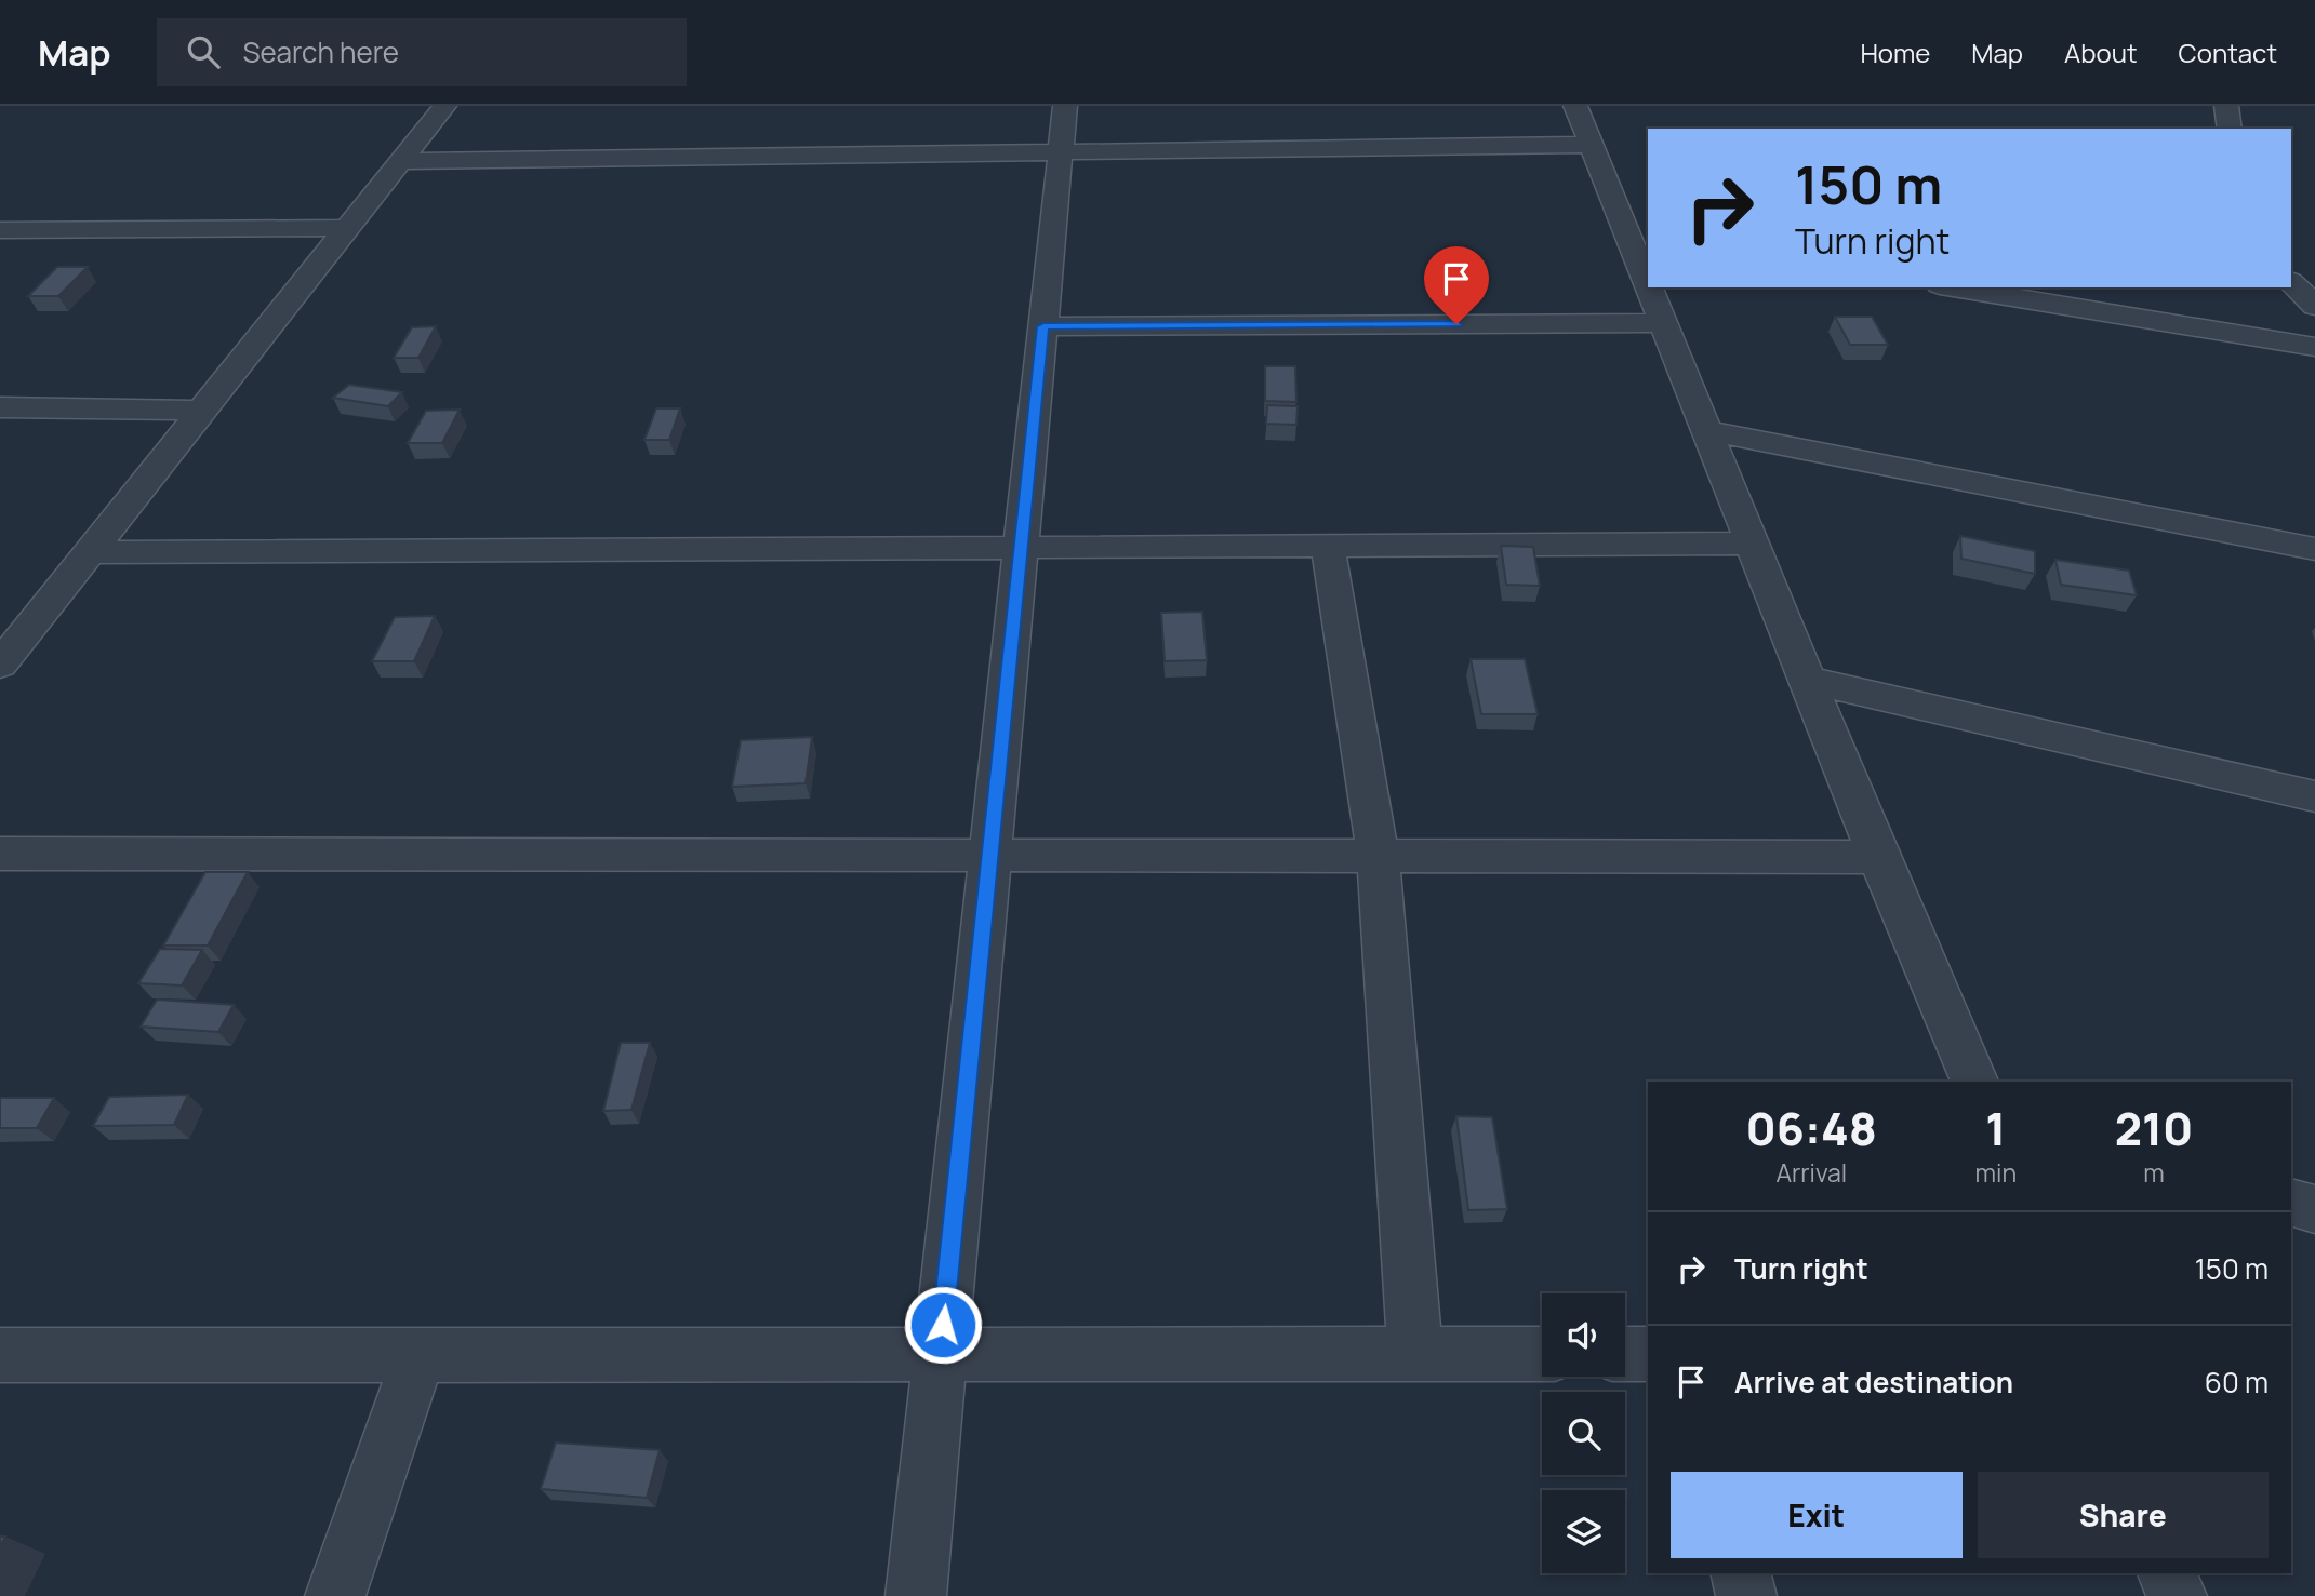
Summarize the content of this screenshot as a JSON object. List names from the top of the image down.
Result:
{
  "page": {
    "header": "Map",
    "search": "Search here",
    "nav": [
      "Home",
      "Map",
      "About",
      "Contact"
    ],
    "turn": ["150 m", "Turn right"],
    "eta": [
      "06:48",
      "Arrival",
      "1",
      "min",
      "210",
      "m"
    ],
    "list": [
      {
        "name": "Turn right",
        "value": "150 m"
      },
      {
        "name": "Arrive at destination",
        "value": "60 m"
      }
    ],
    "buttons": ["Exit", "Share"]
  }
}
